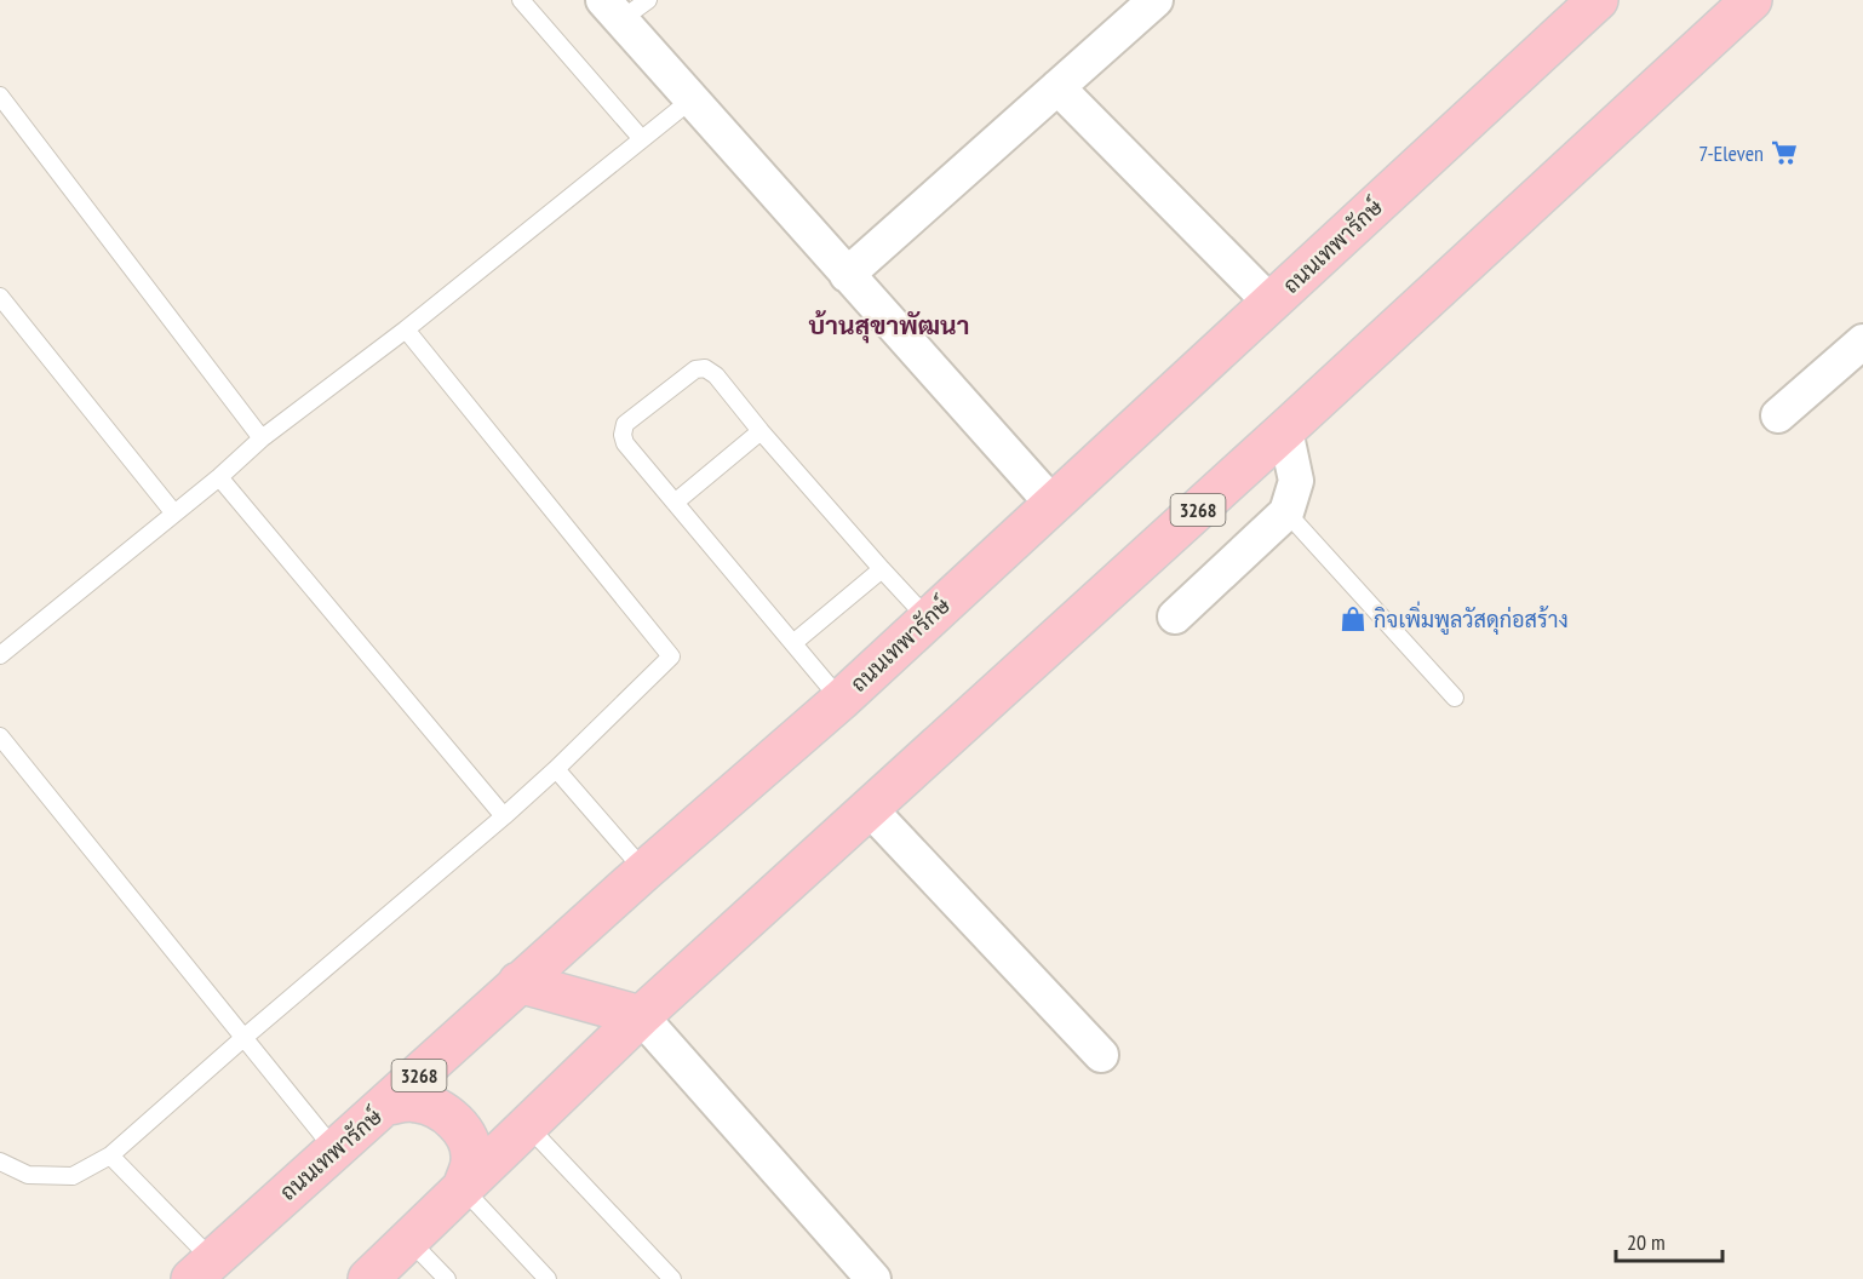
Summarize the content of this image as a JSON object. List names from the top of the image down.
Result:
{
  "streets": {
    "main road": ["ถนนเทพารักษ์", "3268"]
  },
  "districts": ["บ้านสุขาพัฒนา"],
  "places": {
    "supermarket": ["7-Eleven"],
    "shop": ["กิจเพิ่มพูลวัสดุก่อสร้าง"]
  },
  "scale_bar": "20 m"
}
